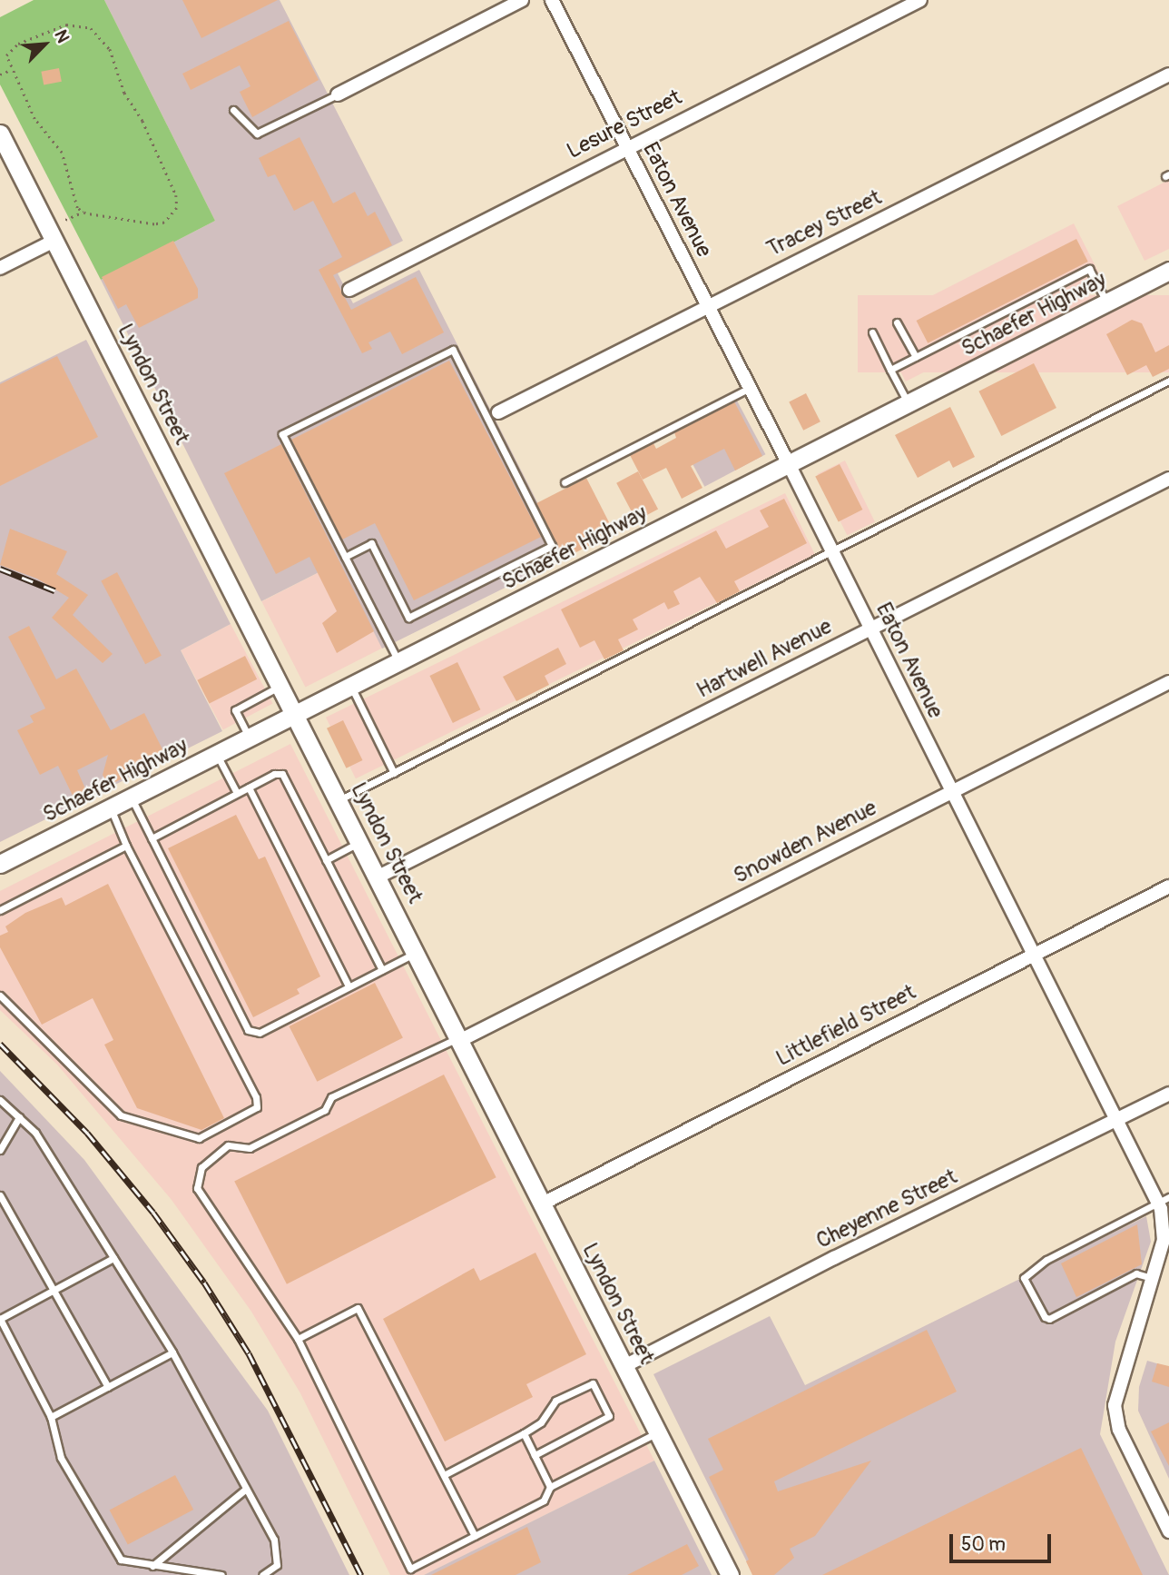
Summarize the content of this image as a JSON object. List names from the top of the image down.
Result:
{
  "streets": {
    "street": [
      "Lesure Street",
      "Eaton Avenue",
      "Tracey Street",
      "Schaefer Highway",
      "Lyndon Street",
      "Hartwell Avenue",
      "Snowden Avenue",
      "Littlefield Street",
      "Cheyenne Street"
    ]
  },
  "crossings": [
    ["Lesure Street", "Eaton Avenue"],
    ["Eaton Avenue", "Tracey Street"],
    ["Eaton Avenue", "Schaefer Highway"],
    ["Eaton Avenue", "Hartwell Avenue"],
    ["Eaton Avenue", "Snowden Avenue"],
    ["Eaton Avenue", "Littlefield Street"],
    ["Eaton Avenue", "Cheyenne Street"],
    ["Schaefer Highway", "Lyndon Street"],
    ["Lyndon Street", "Hartwell Avenue"],
    ["Lyndon Street", "Snowden Avenue"],
    ["Lyndon Street", "Littlefield Street"],
    ["Lyndon Street", "Cheyenne Street"]
  ],
  "scale_bar": "50 m",
  "north": "top right"
}
